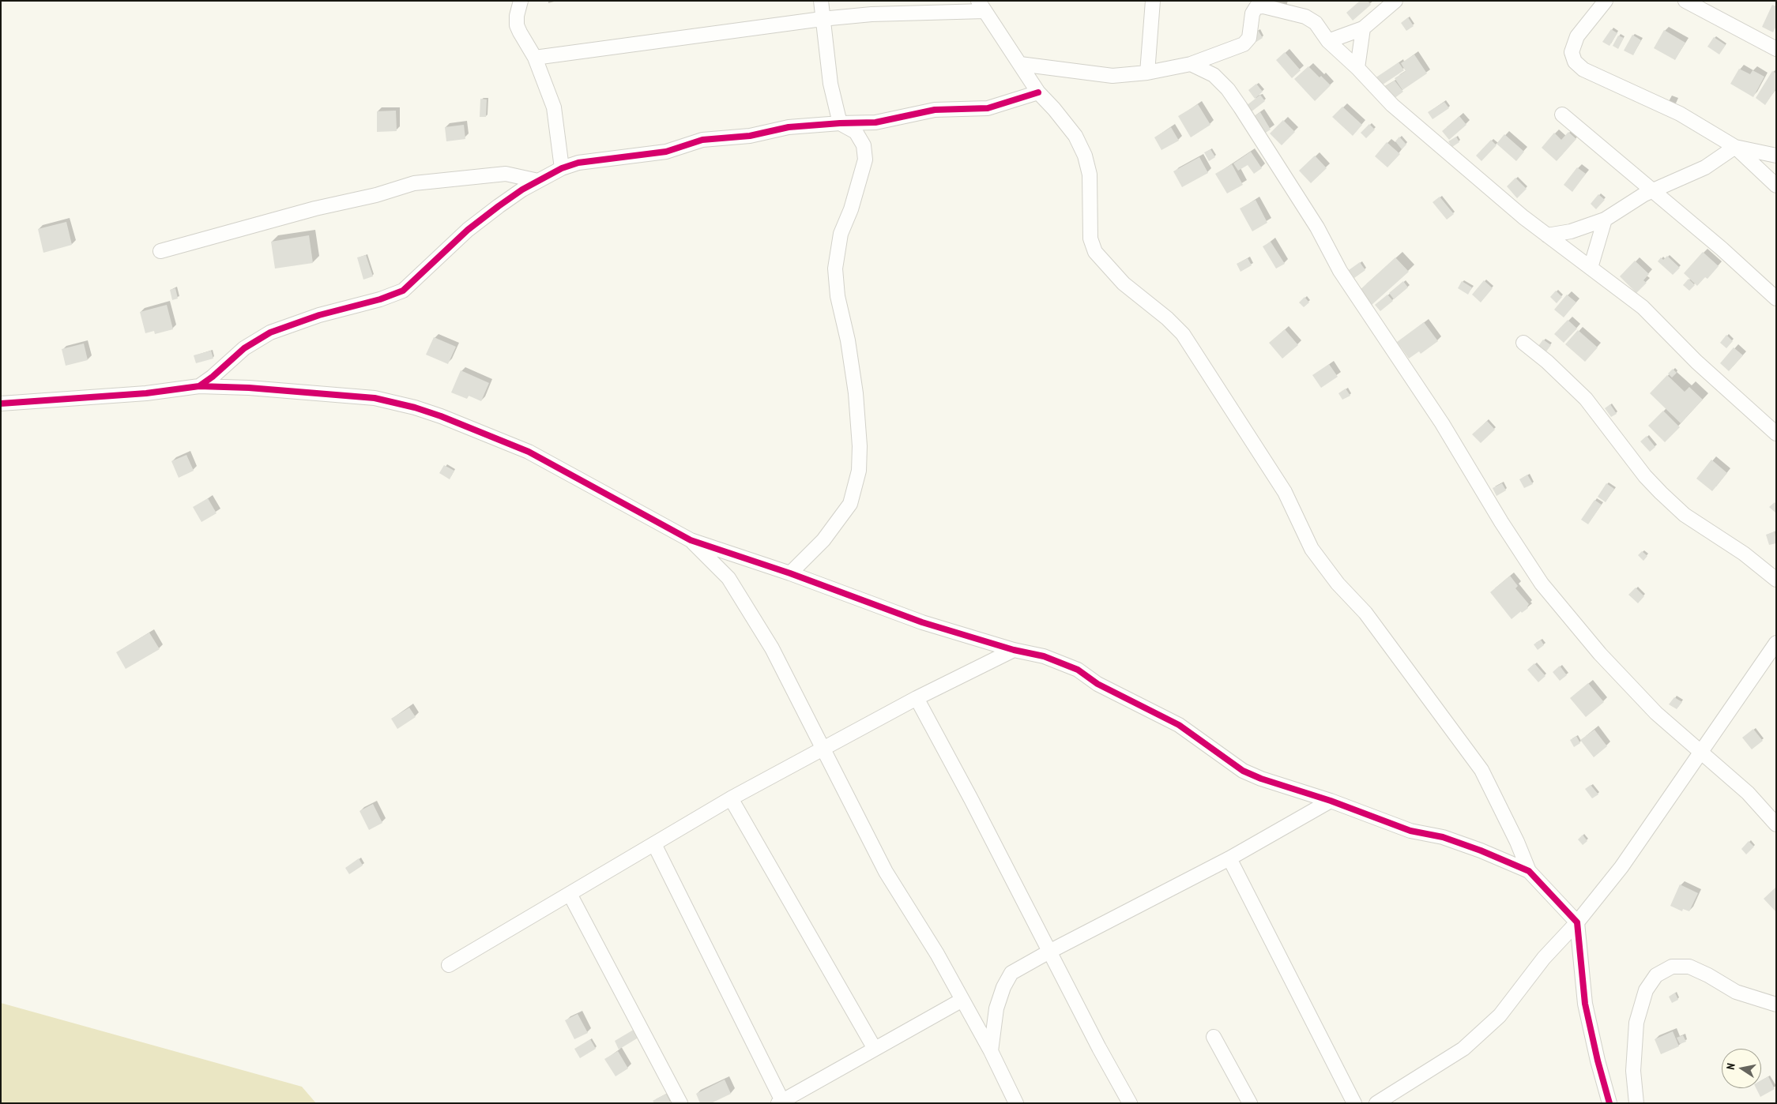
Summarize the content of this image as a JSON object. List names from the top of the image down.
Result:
{
  "north": "left"
}
